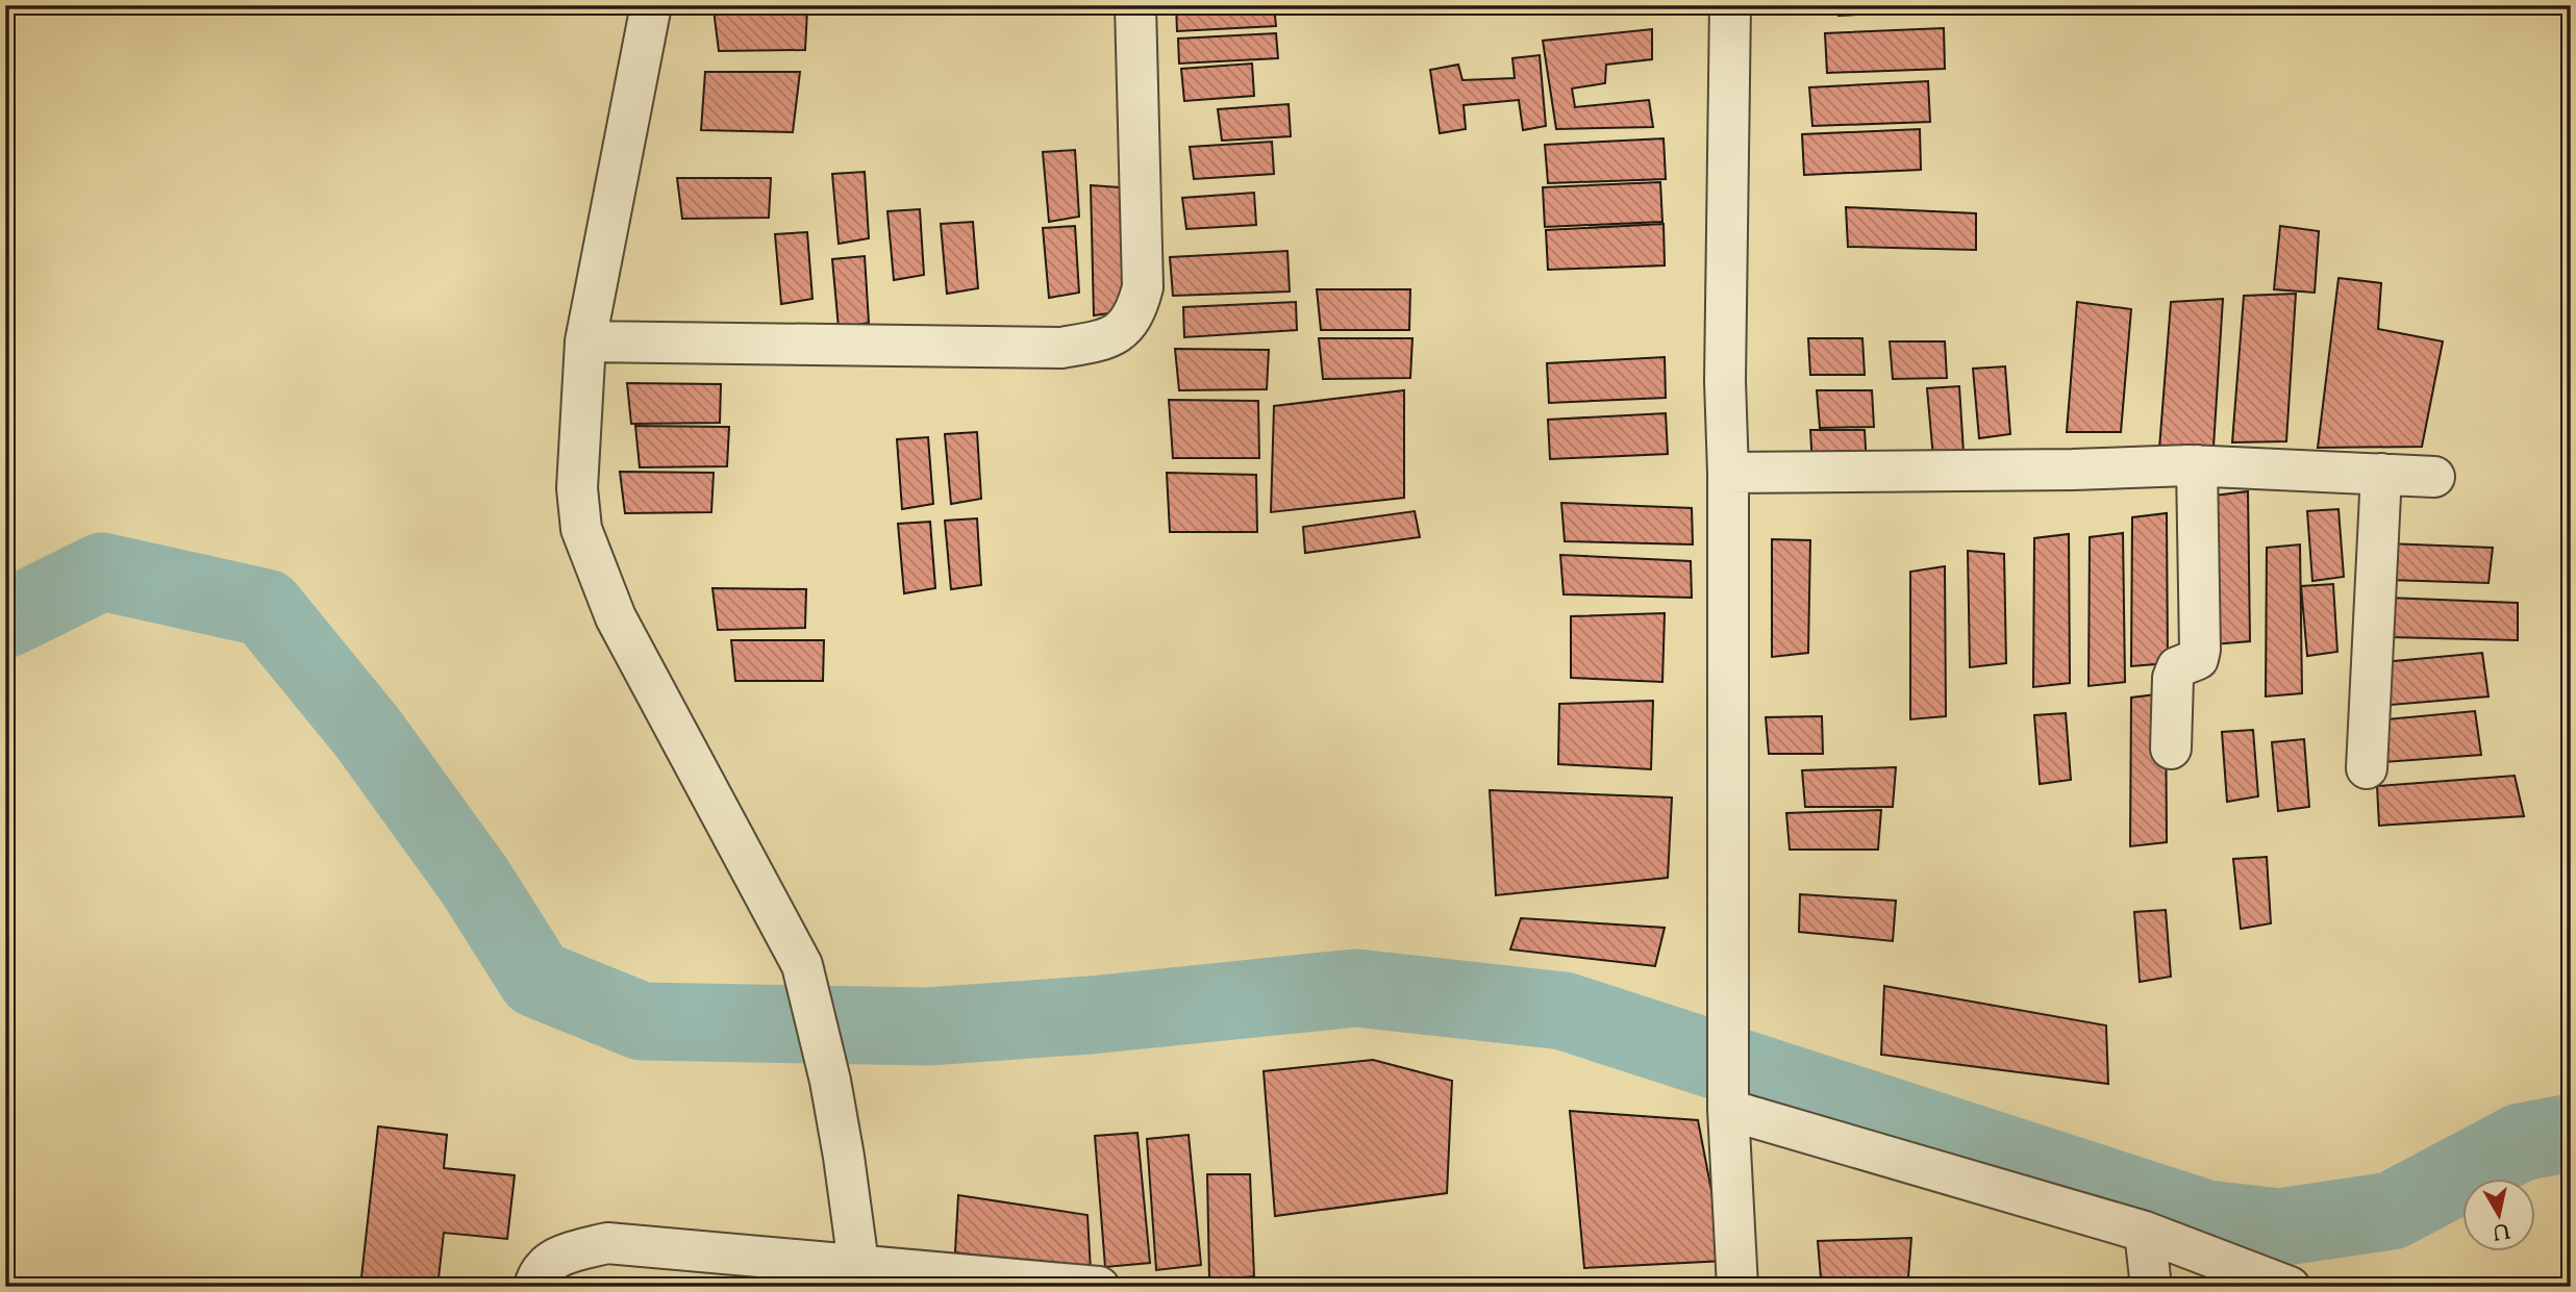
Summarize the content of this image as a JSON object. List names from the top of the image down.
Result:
{
  "north": "bottom"
}
